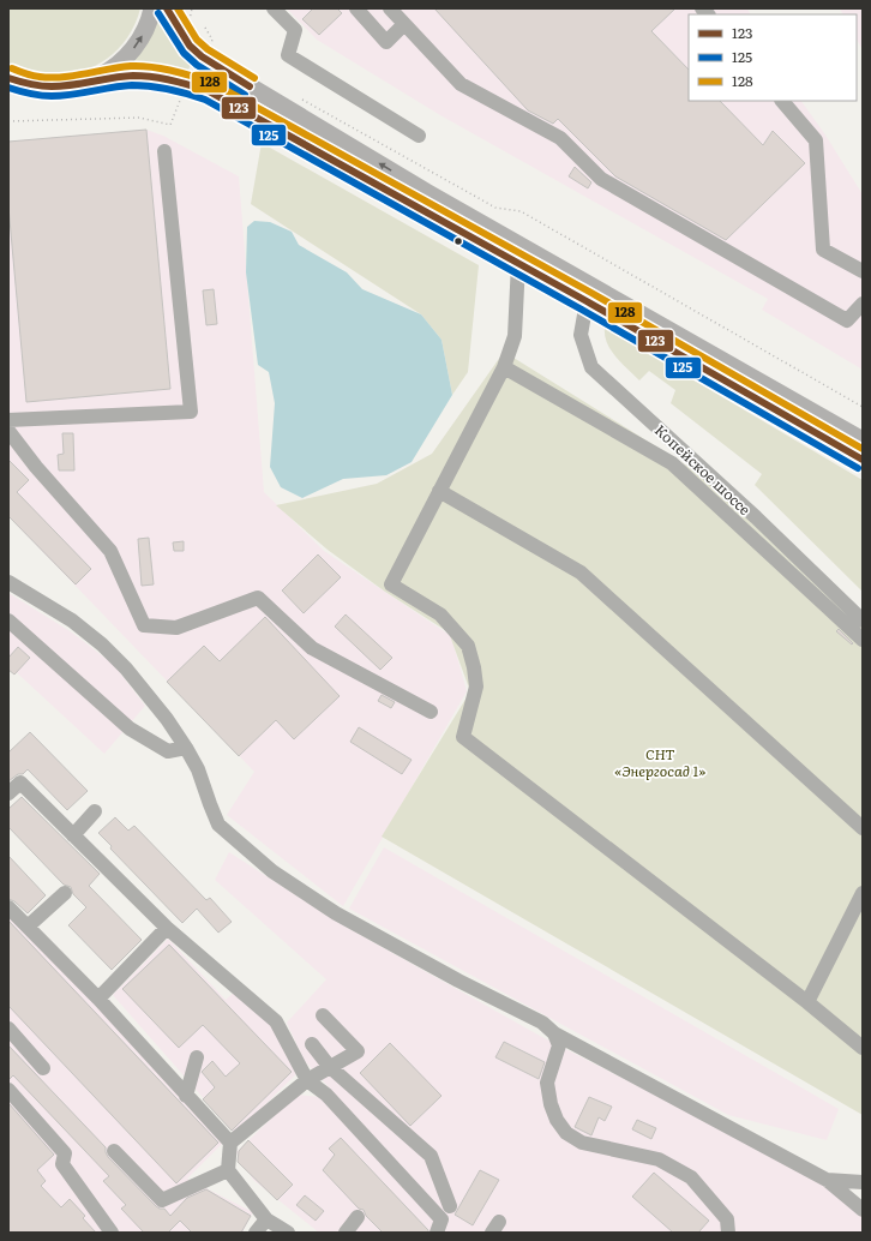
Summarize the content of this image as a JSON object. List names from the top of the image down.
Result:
{
  "streets": {
    "street": ["Копейское шоссе"]
  },
  "parks": ["СНТ «Энергосад 1»"],
  "lines": ["transit line 123", "transit line 128", "transit line 125"],
  "legend": ["123", "125", "128"]
}
